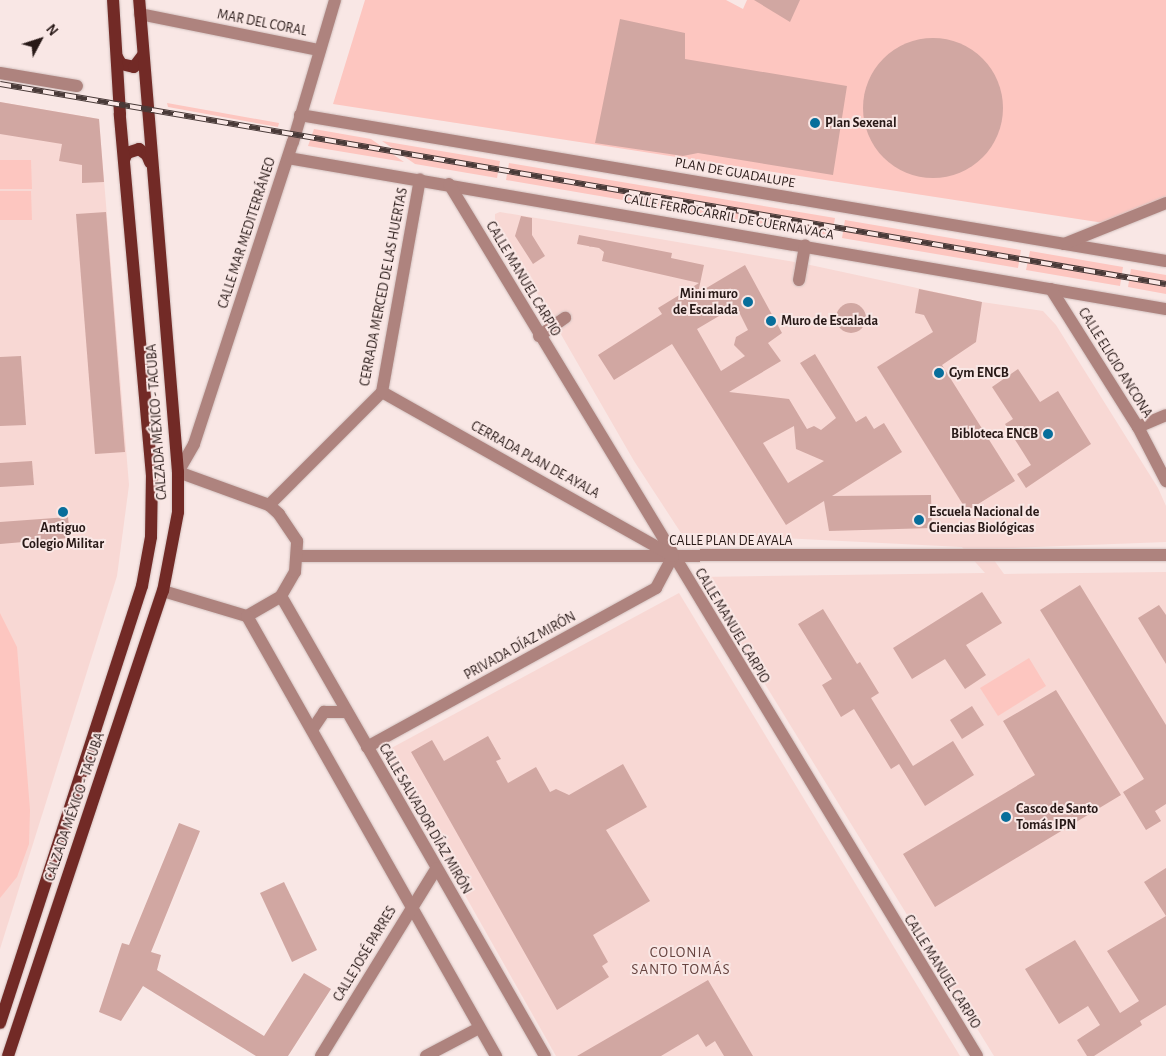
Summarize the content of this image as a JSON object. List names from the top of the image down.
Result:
{
  "streets": {
    "main road": ["CALZADA MÉXICO - TACUBA"],
    "street": [
      "MAR DEL CORAL",
      "PLAN DE GUADALUPE",
      "CALLE FERROCARRIL DE CUERNAVACA",
      "CALLE MAR MEDITERRÁNEO",
      "CALLE MANUEL CARPIO",
      "CERRADA MERCED DE LAS HUERTAS",
      "CALLE ELIGIO ANCONA",
      "CERRADA PLAN DE AYALA",
      "CALLE PLAN DE AYALA",
      "PRIVADA DÍAZ MIRÓN",
      "CALLE SALVADOR DÍAZ MIRÓN",
      "CALLE JOSÉ PARRES"
    ]
  },
  "crossings": [
    ["MAR DEL CORAL", "CALLE MAR MEDITERRÁNEO"],
    ["MAR DEL CORAL", "CALZADA MÉXICO - TACUBA"],
    ["PLAN DE GUADALUPE", "CALLE MAR MEDITERRÁNEO"],
    ["CALLE FERROCARRIL DE CUERNAVACA", "CALLE MAR MEDITERRÁNEO"],
    ["CALLE FERROCARRIL DE CUERNAVACA", "CALLE MANUEL CARPIO"],
    ["CALLE FERROCARRIL DE CUERNAVACA", "CERRADA MERCED DE LAS HUERTAS"],
    ["CALLE FERROCARRIL DE CUERNAVACA", "CALLE ELIGIO ANCONA"],
    ["CALLE MAR MEDITERRÁNEO", "CALZADA MÉXICO - TACUBA"],
    ["CALLE MANUEL CARPIO", "CERRADA PLAN DE AYALA"],
    ["CALLE MANUEL CARPIO", "CALLE PLAN DE AYALA"],
    ["CALLE MANUEL CARPIO", "PRIVADA DÍAZ MIRÓN"],
    ["CERRADA MERCED DE LAS HUERTAS", "CERRADA PLAN DE AYALA"],
    ["CERRADA PLAN DE AYALA", "CALLE PLAN DE AYALA"],
    ["CERRADA PLAN DE AYALA", "PRIVADA DÍAZ MIRÓN"],
    ["CALLE PLAN DE AYALA", "PRIVADA DÍAZ MIRÓN"],
    ["PRIVADA DÍAZ MIRÓN", "CALLE SALVADOR DÍAZ MIRÓN"],
    ["CALLE SALVADOR DÍAZ MIRÓN", "CALLE JOSÉ PARRES"]
  ],
  "districts": ["COLONIA SANTO TOMÁS"],
  "places": [
    "Plan Sexenal",
    "Mini muro de Escalada",
    "Muro de Escalada",
    "Gym ENCB",
    "Bibloteca ENCB",
    "Antiguo Colegio Militar",
    "Escuela Nacional de Ciencias Biológicas",
    "Casco de Santo Tomás IPN"
  ],
  "north": "top right"
}
